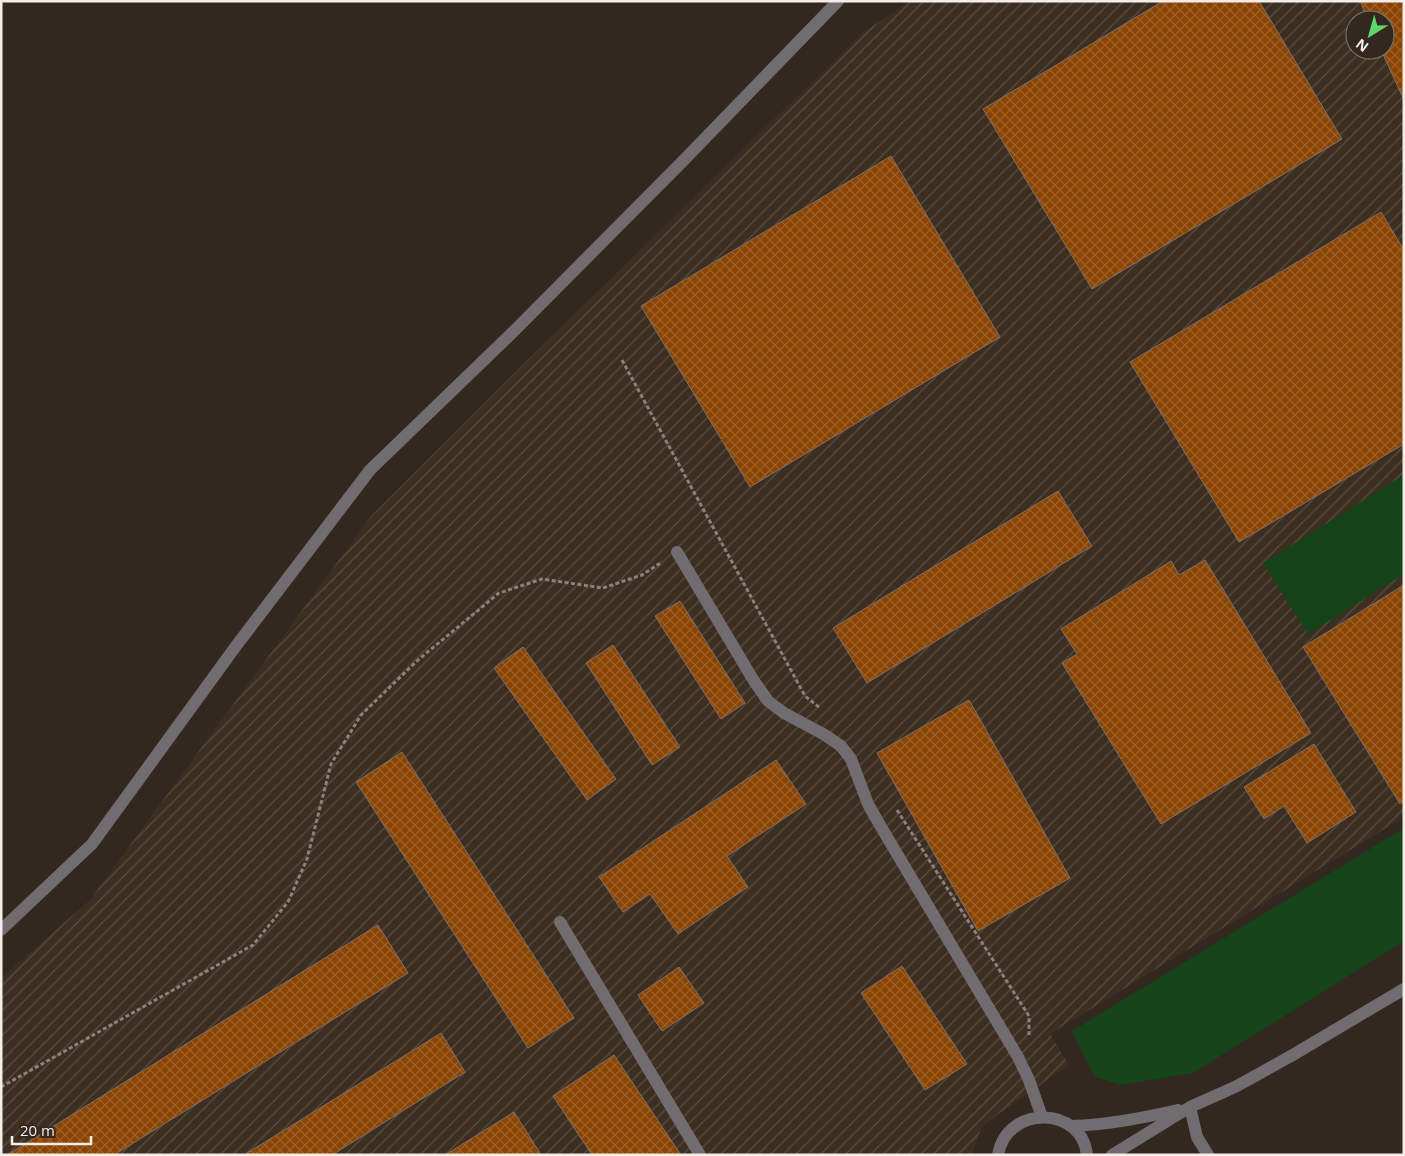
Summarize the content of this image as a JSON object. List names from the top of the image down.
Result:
{
  "scale_bar": "20 m",
  "north": "bottom left"
}
